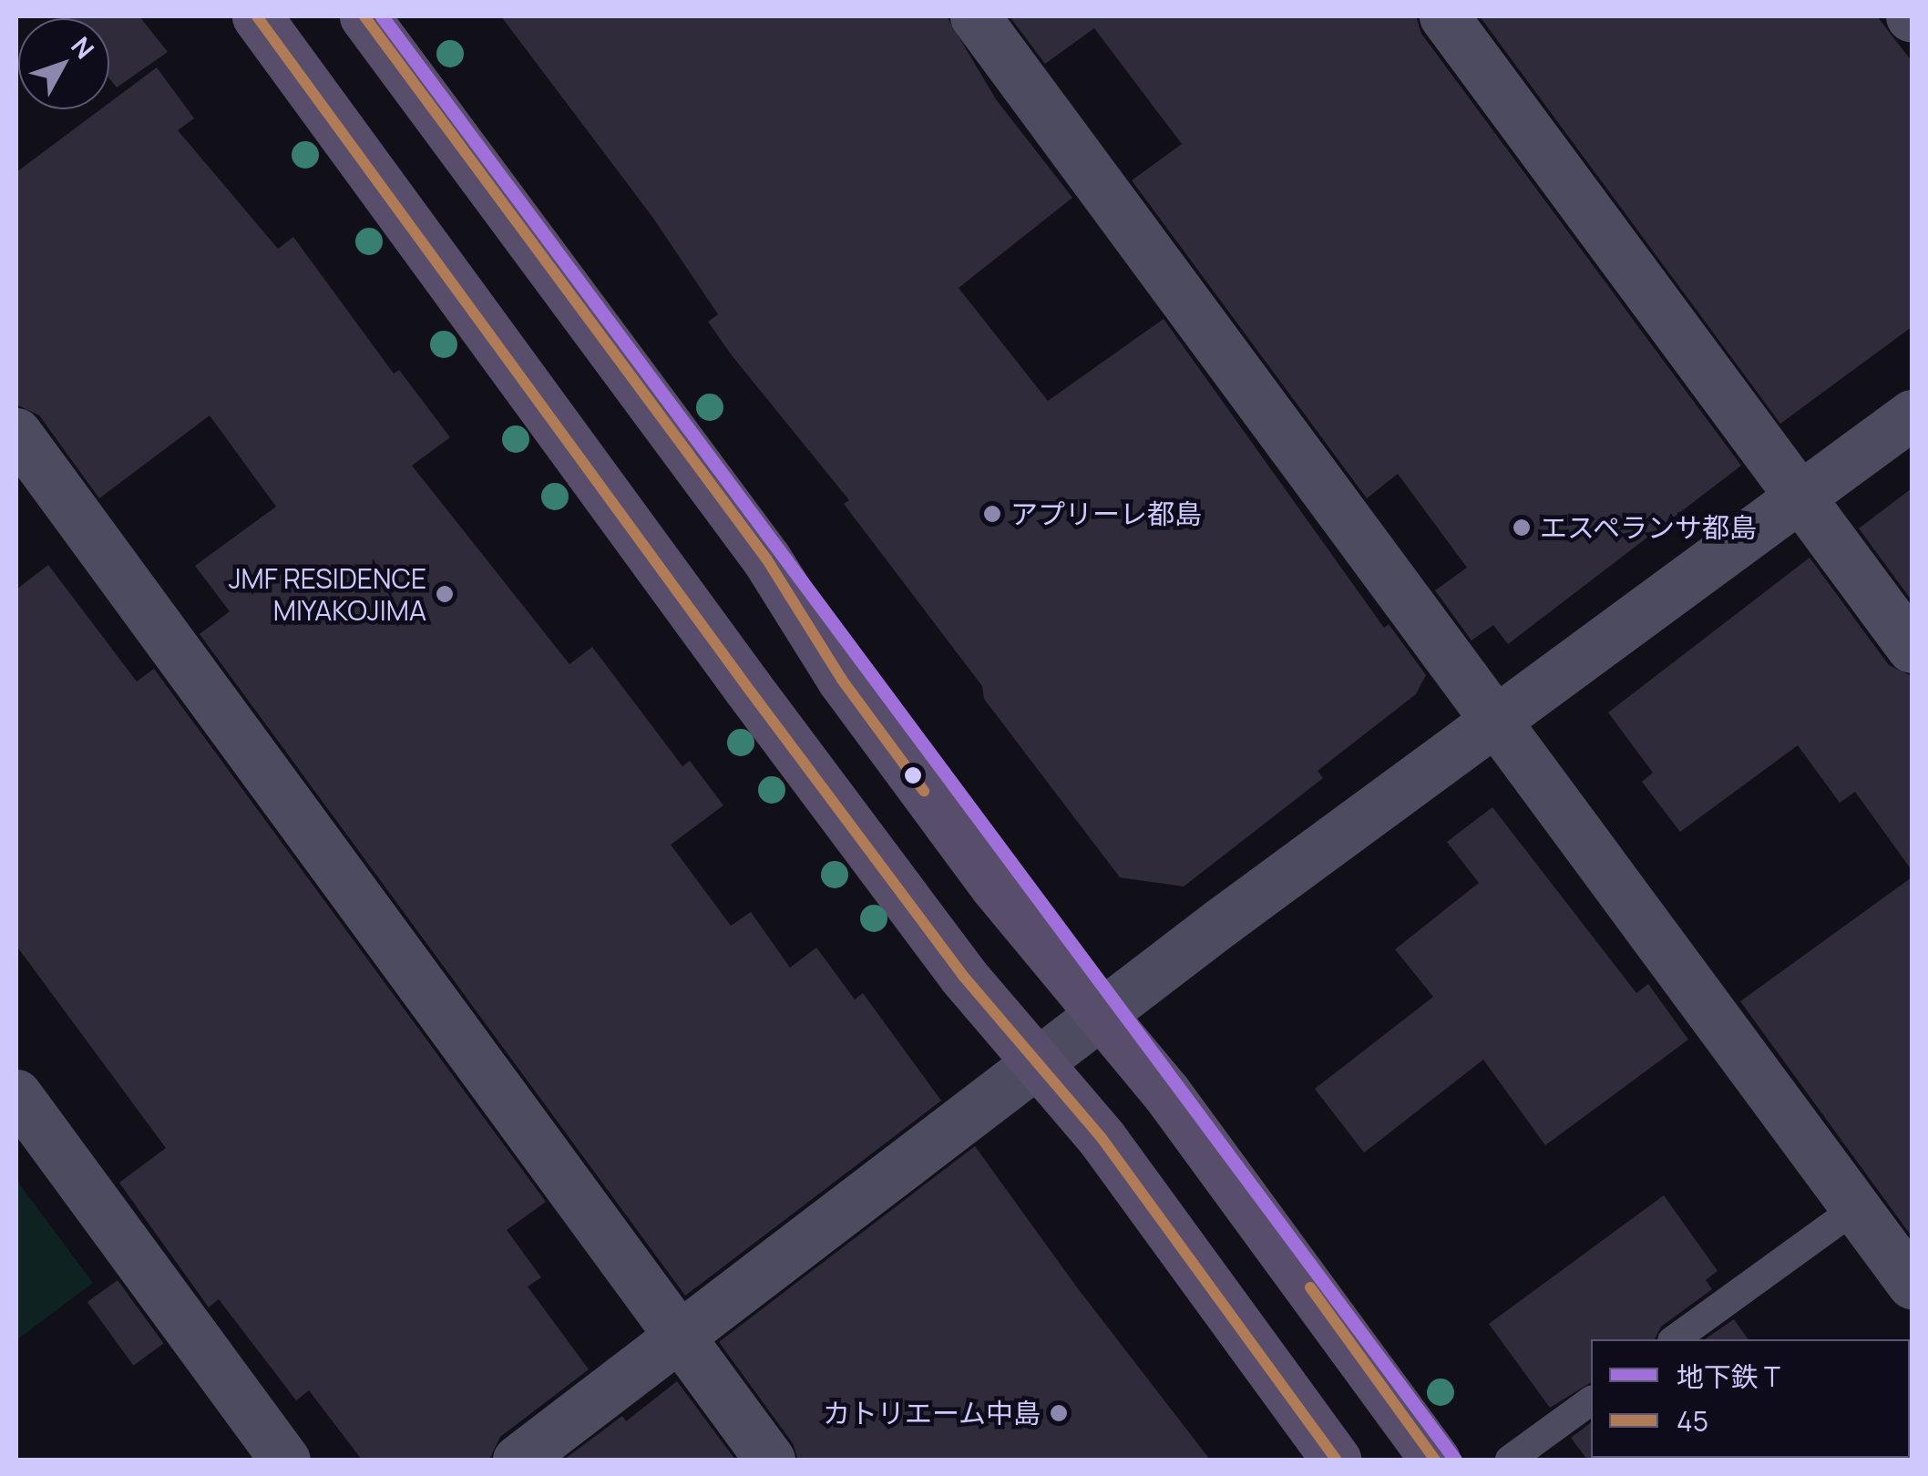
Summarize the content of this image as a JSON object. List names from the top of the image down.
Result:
{
  "places": [
    "アプリーレ都島",
    "エスペランサ都島",
    "JMF RESIDENCE MIYAKOJIMA",
    "カトリエーム中島"
  ],
  "lines": ["metro line T", "transit line 45"],
  "legend": ["地下鉄 T", "45"],
  "north": "top right"
}
